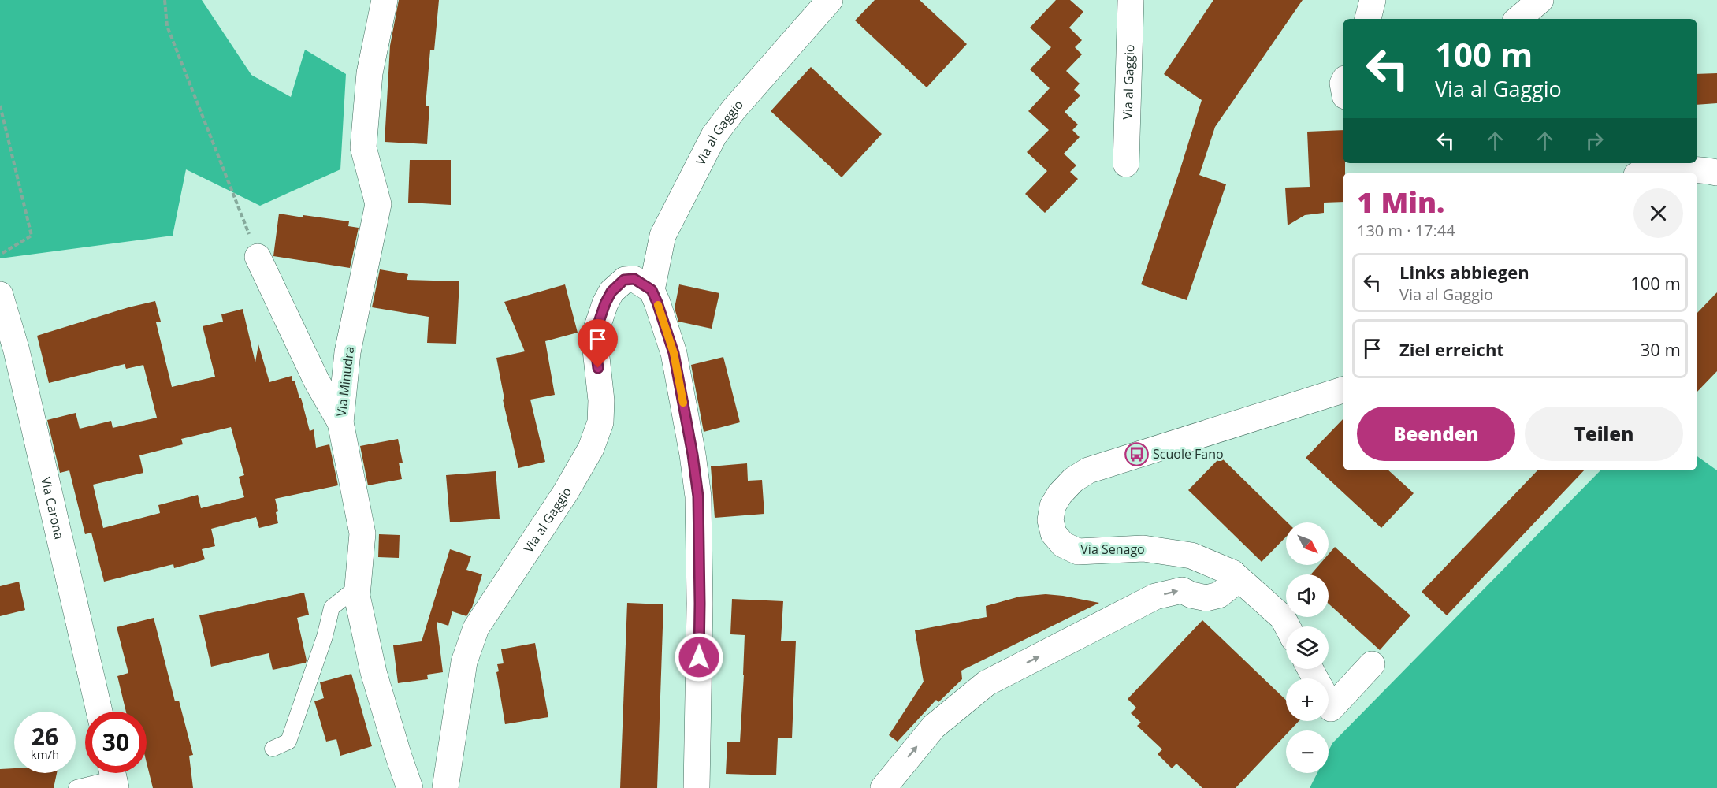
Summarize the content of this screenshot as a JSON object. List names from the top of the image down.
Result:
{
  "streets": {
    "street": [
      "Via al Gaggio",
      "Via Minudra",
      "Via Carona",
      "Via Senago"
    ]
  },
  "places": {
    "bus stop": ["Scuole Fano"]
  },
  "north": "bottom right",
  "page": {
    "turn": ["100 m", "Via al Gaggio"],
    "heading": ["1 Min.", "130 m · 17:44"],
    "list": [
      {
        "name": "Links abbiegen",
        "note": "Via al Gaggio",
        "value": "100 m"
      },
      {
        "name": "Ziel erreicht",
        "value": "30 m"
      }
    ],
    "buttons": ["Beenden", "Teilen"],
    "map_buttons": ["+", "−"],
    "speed": "26 km/h",
    "limit": "30"
  }
}
